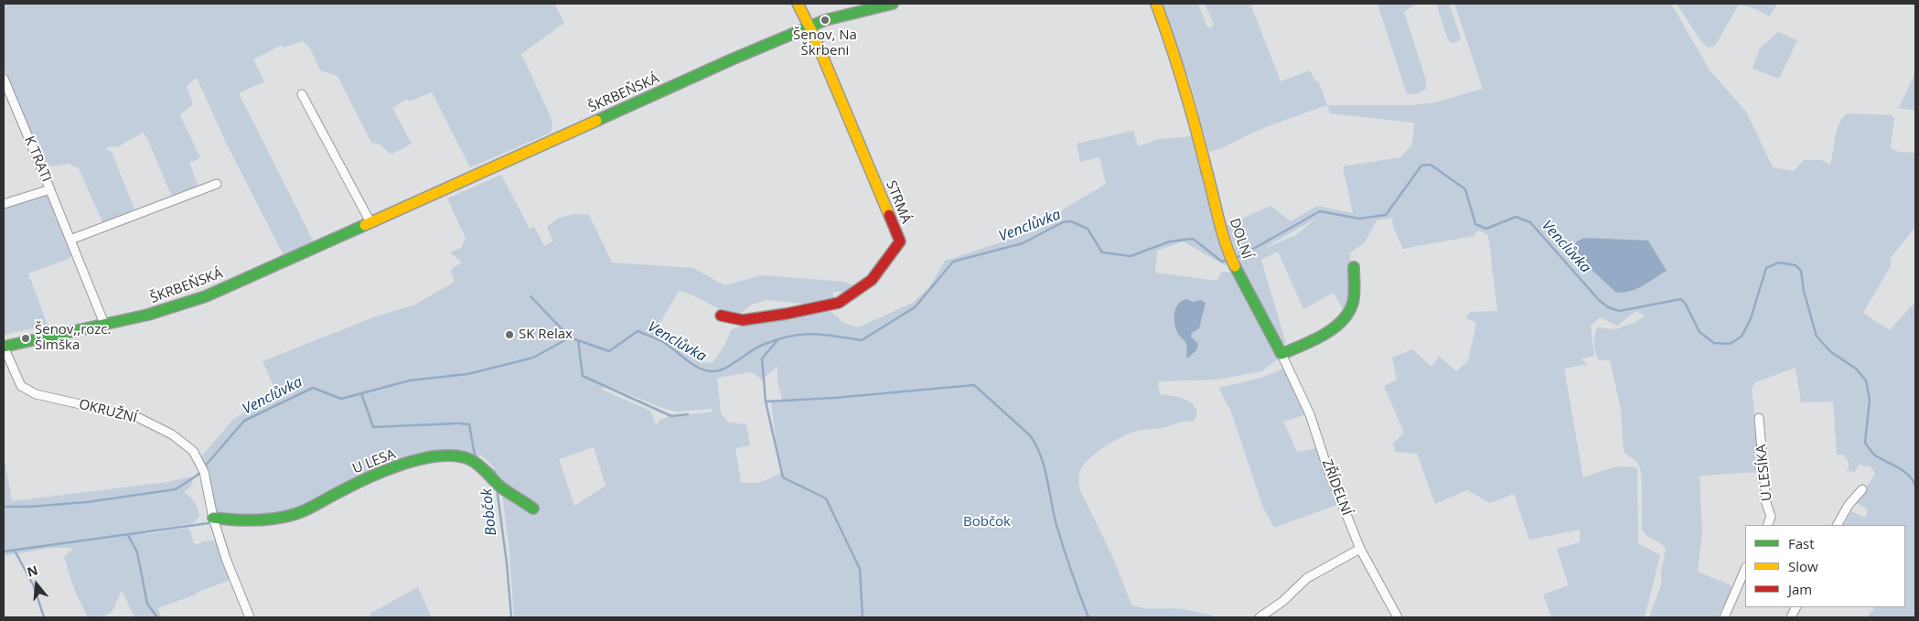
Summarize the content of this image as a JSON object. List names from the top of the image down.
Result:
{
  "streets": {
    "street": [
      "ŠKRBEŇSKÁ",
      "K TRATI",
      "STRMÁ",
      "DOLNÍ",
      "OKRUŽNÍ",
      "U LESA",
      "U LESÍKA",
      "ZŘÍDELNÍ"
    ]
  },
  "crossings": [
    ["ŠKRBEŇSKÁ", "K TRATI"],
    ["ŠKRBEŇSKÁ", "STRMÁ"],
    ["ŠKRBEŇSKÁ", "OKRUŽNÍ"],
    ["DOLNÍ", "ZŘÍDELNÍ"],
    ["OKRUŽNÍ", "U LESA"]
  ],
  "water": ["Venclůvka", "Bobčok"],
  "parks": ["Bobčok"],
  "places": ["Šenov, Na Škrbeni", "SK Relax", "Šenov,,rozc. Šimška"],
  "legend": ["Fast", "Slow", "Jam"],
  "north": "top"
}
